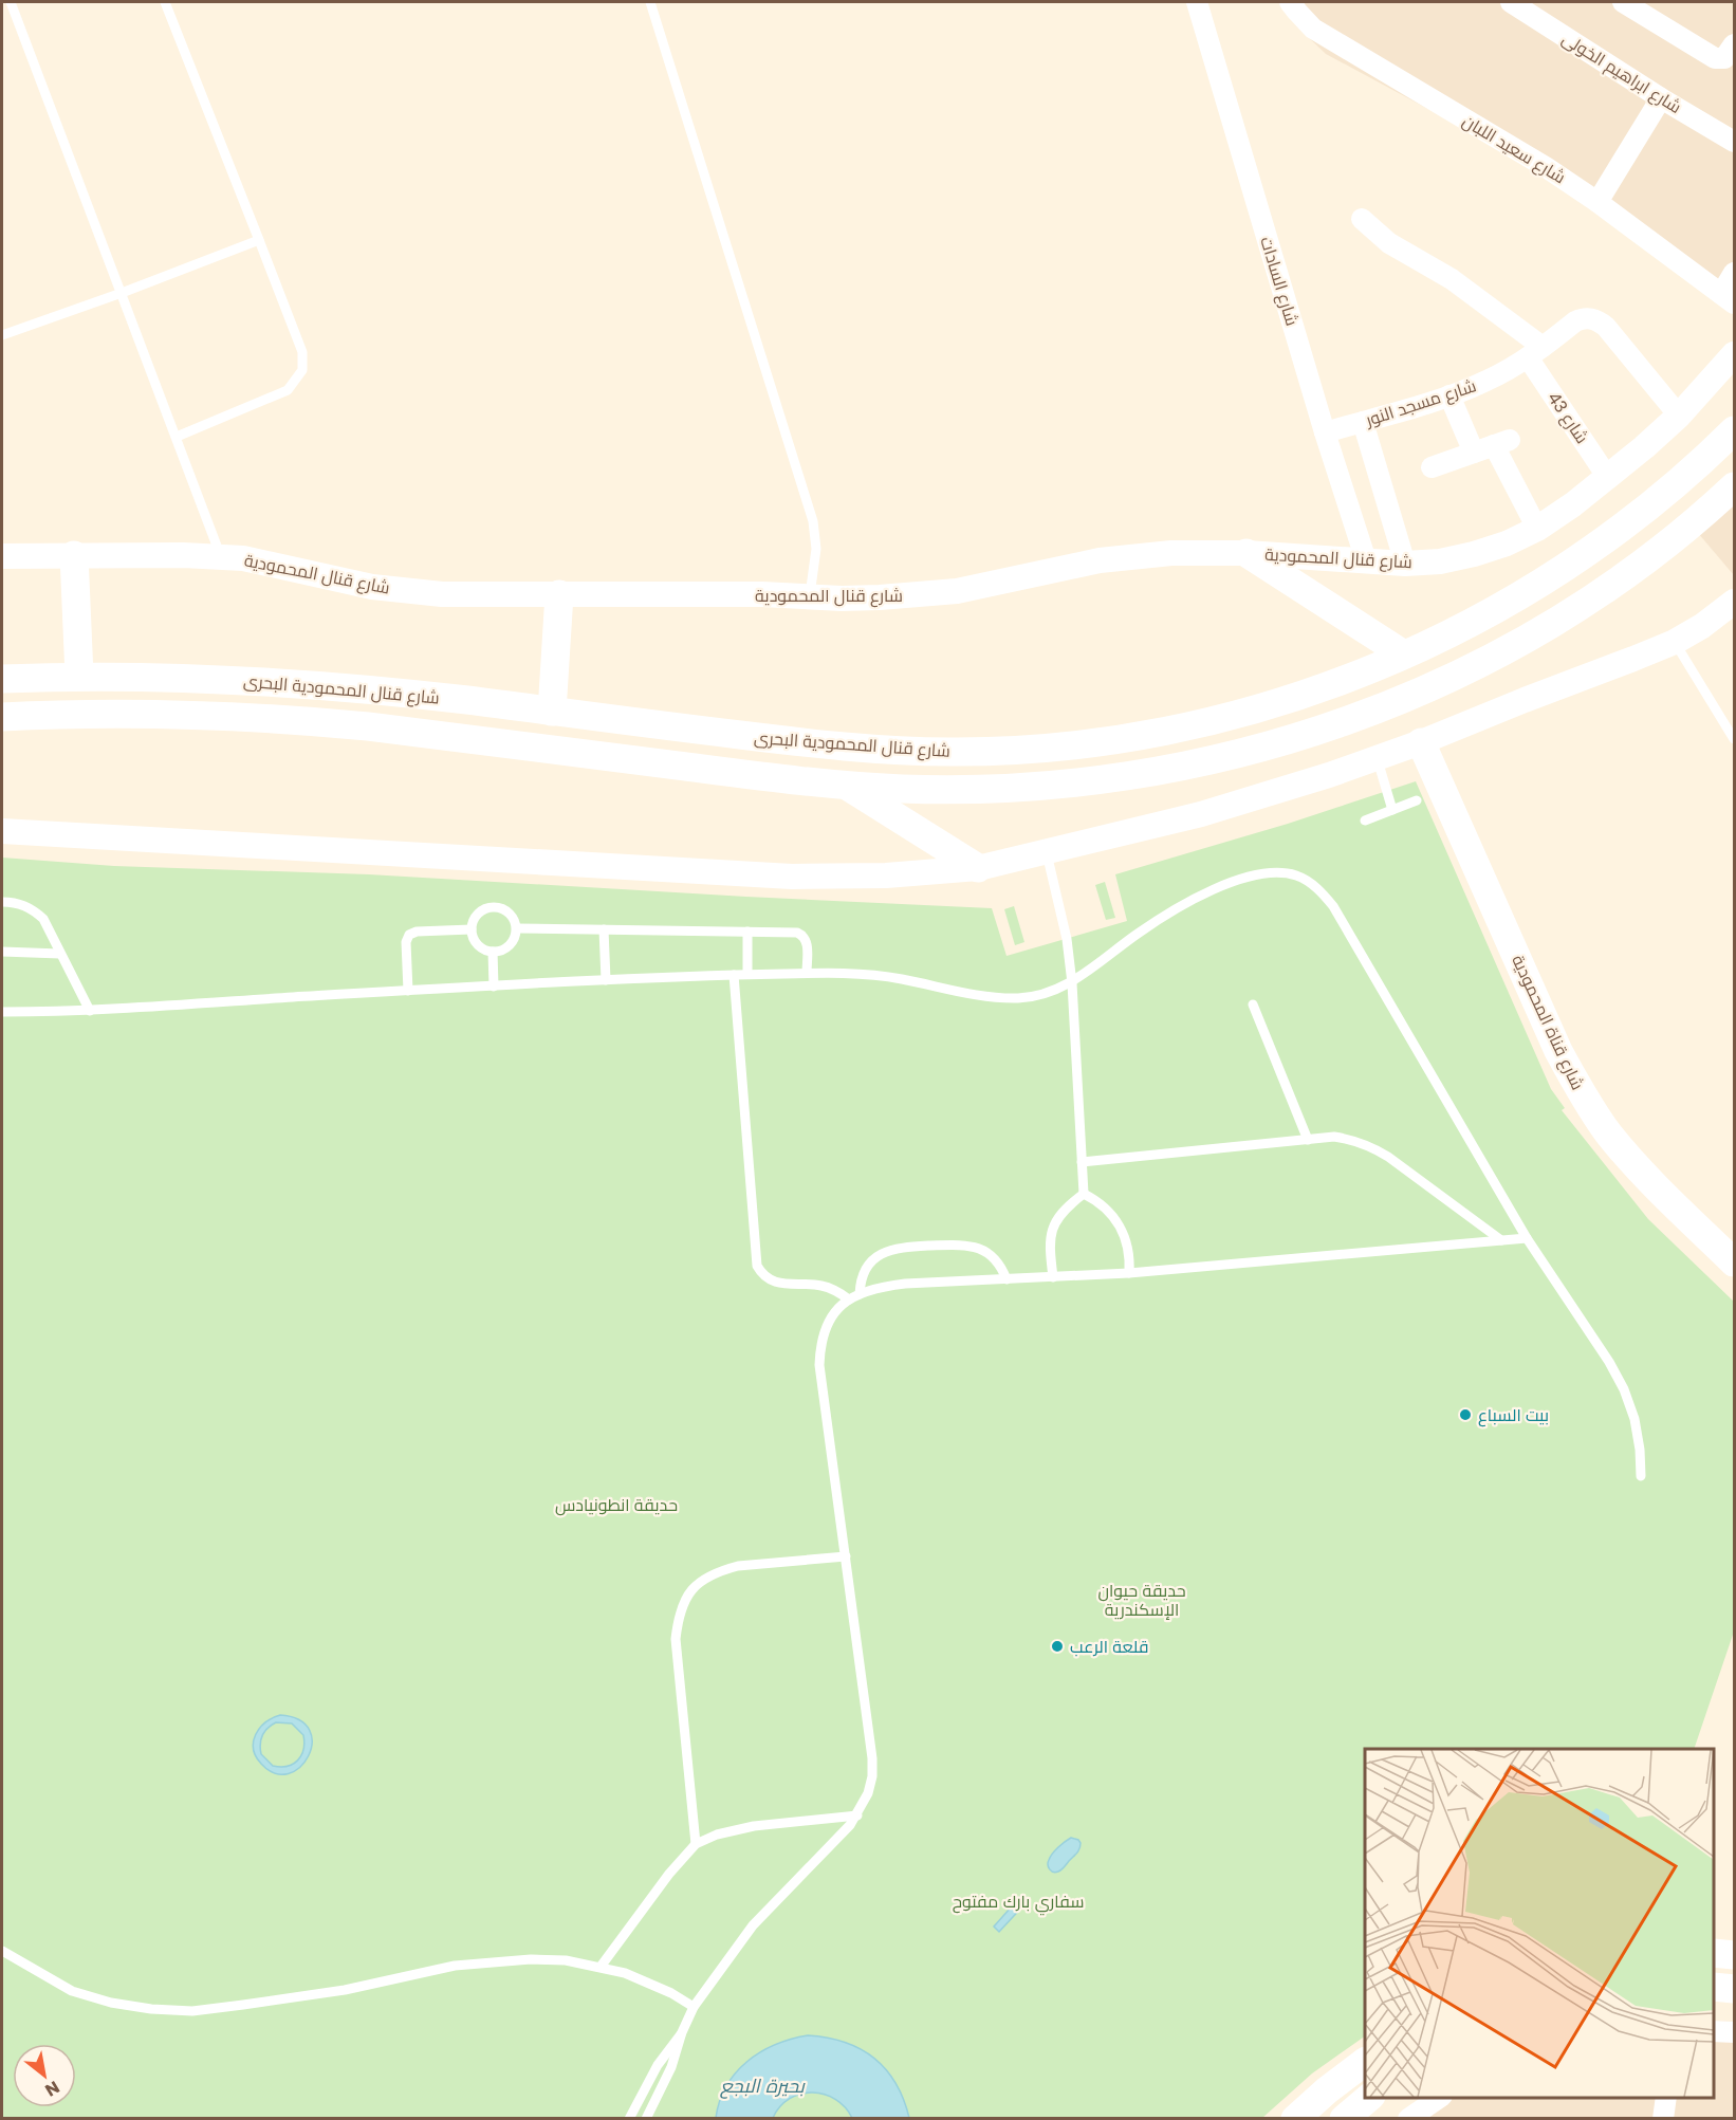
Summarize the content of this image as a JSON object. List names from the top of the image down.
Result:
{
  "streets": {
    "main road": ["شارع قنال المحمودية البحرى", "شارع قناة المحمودية"],
    "street": [
      "شارع ابراهيم الخولى",
      "شارع سعيد اللبان",
      "شارع السادات",
      "شارع مسجد النور",
      "شارع 43",
      "شارع قنال المحمودية"
    ]
  },
  "crossings": [
    ["شارع السادات", "شارع مسجد النور"],
    ["شارع السادات", "شارع قنال المحمودية"],
    ["شارع مسجد النور", "شارع 43"],
    ["شارع مسجد النور", "شارع قنال المحمودية"],
    ["شارع 43", "شارع قنال المحمودية"]
  ],
  "water": ["بحيرة البجع"],
  "parks": ["حديقة انطونيادس", "حديقة حيوان الإسكندرية", "سفاري بارك مفتوح"],
  "places": ["بيت السباع", "قلعة الرعب"],
  "north": "bottom right"
}
